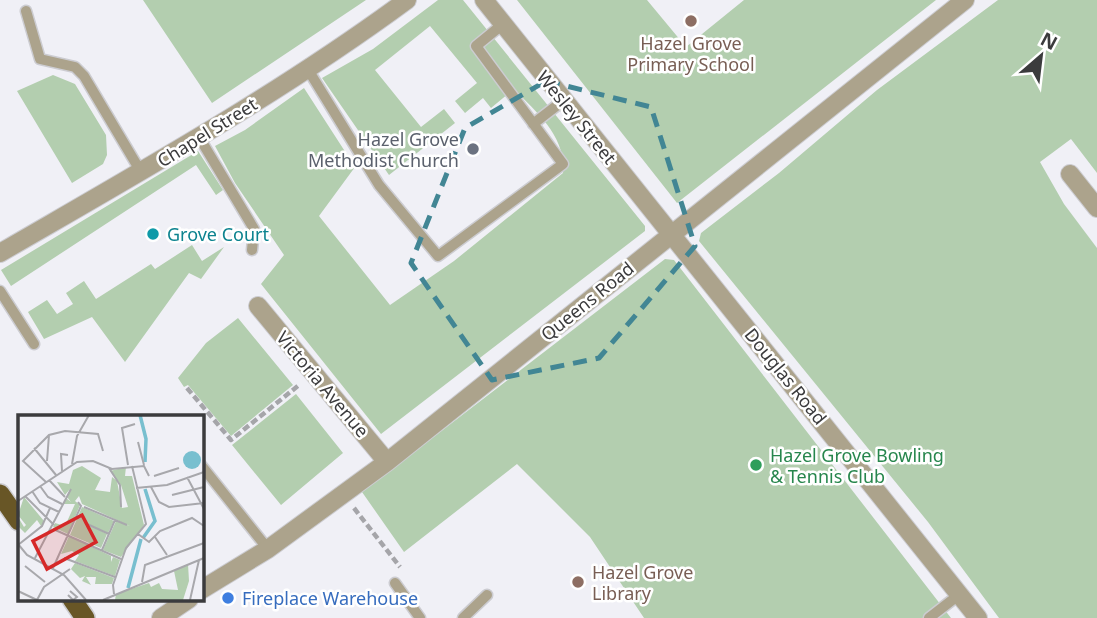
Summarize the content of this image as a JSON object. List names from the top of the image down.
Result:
{
  "streets": {
    "street": [
      "Wesley Street",
      "Chapel Street",
      "Queens Road",
      "Douglas Road",
      "Victoria Avenue"
    ]
  },
  "crossings": [
    ["Wesley Street", "Queens Road"],
    ["Wesley Street", "Douglas Road"],
    ["Queens Road", "Douglas Road"],
    ["Queens Road", "Victoria Avenue"]
  ],
  "places": [
    "Hazel Grove Primary School",
    "Hazel Grove Methodist Church",
    "Grove Court",
    "Hazel Grove Bowling & Tennis Club",
    "Hazel Grove Library",
    "Fireplace Warehouse"
  ],
  "north": "top right"
}
